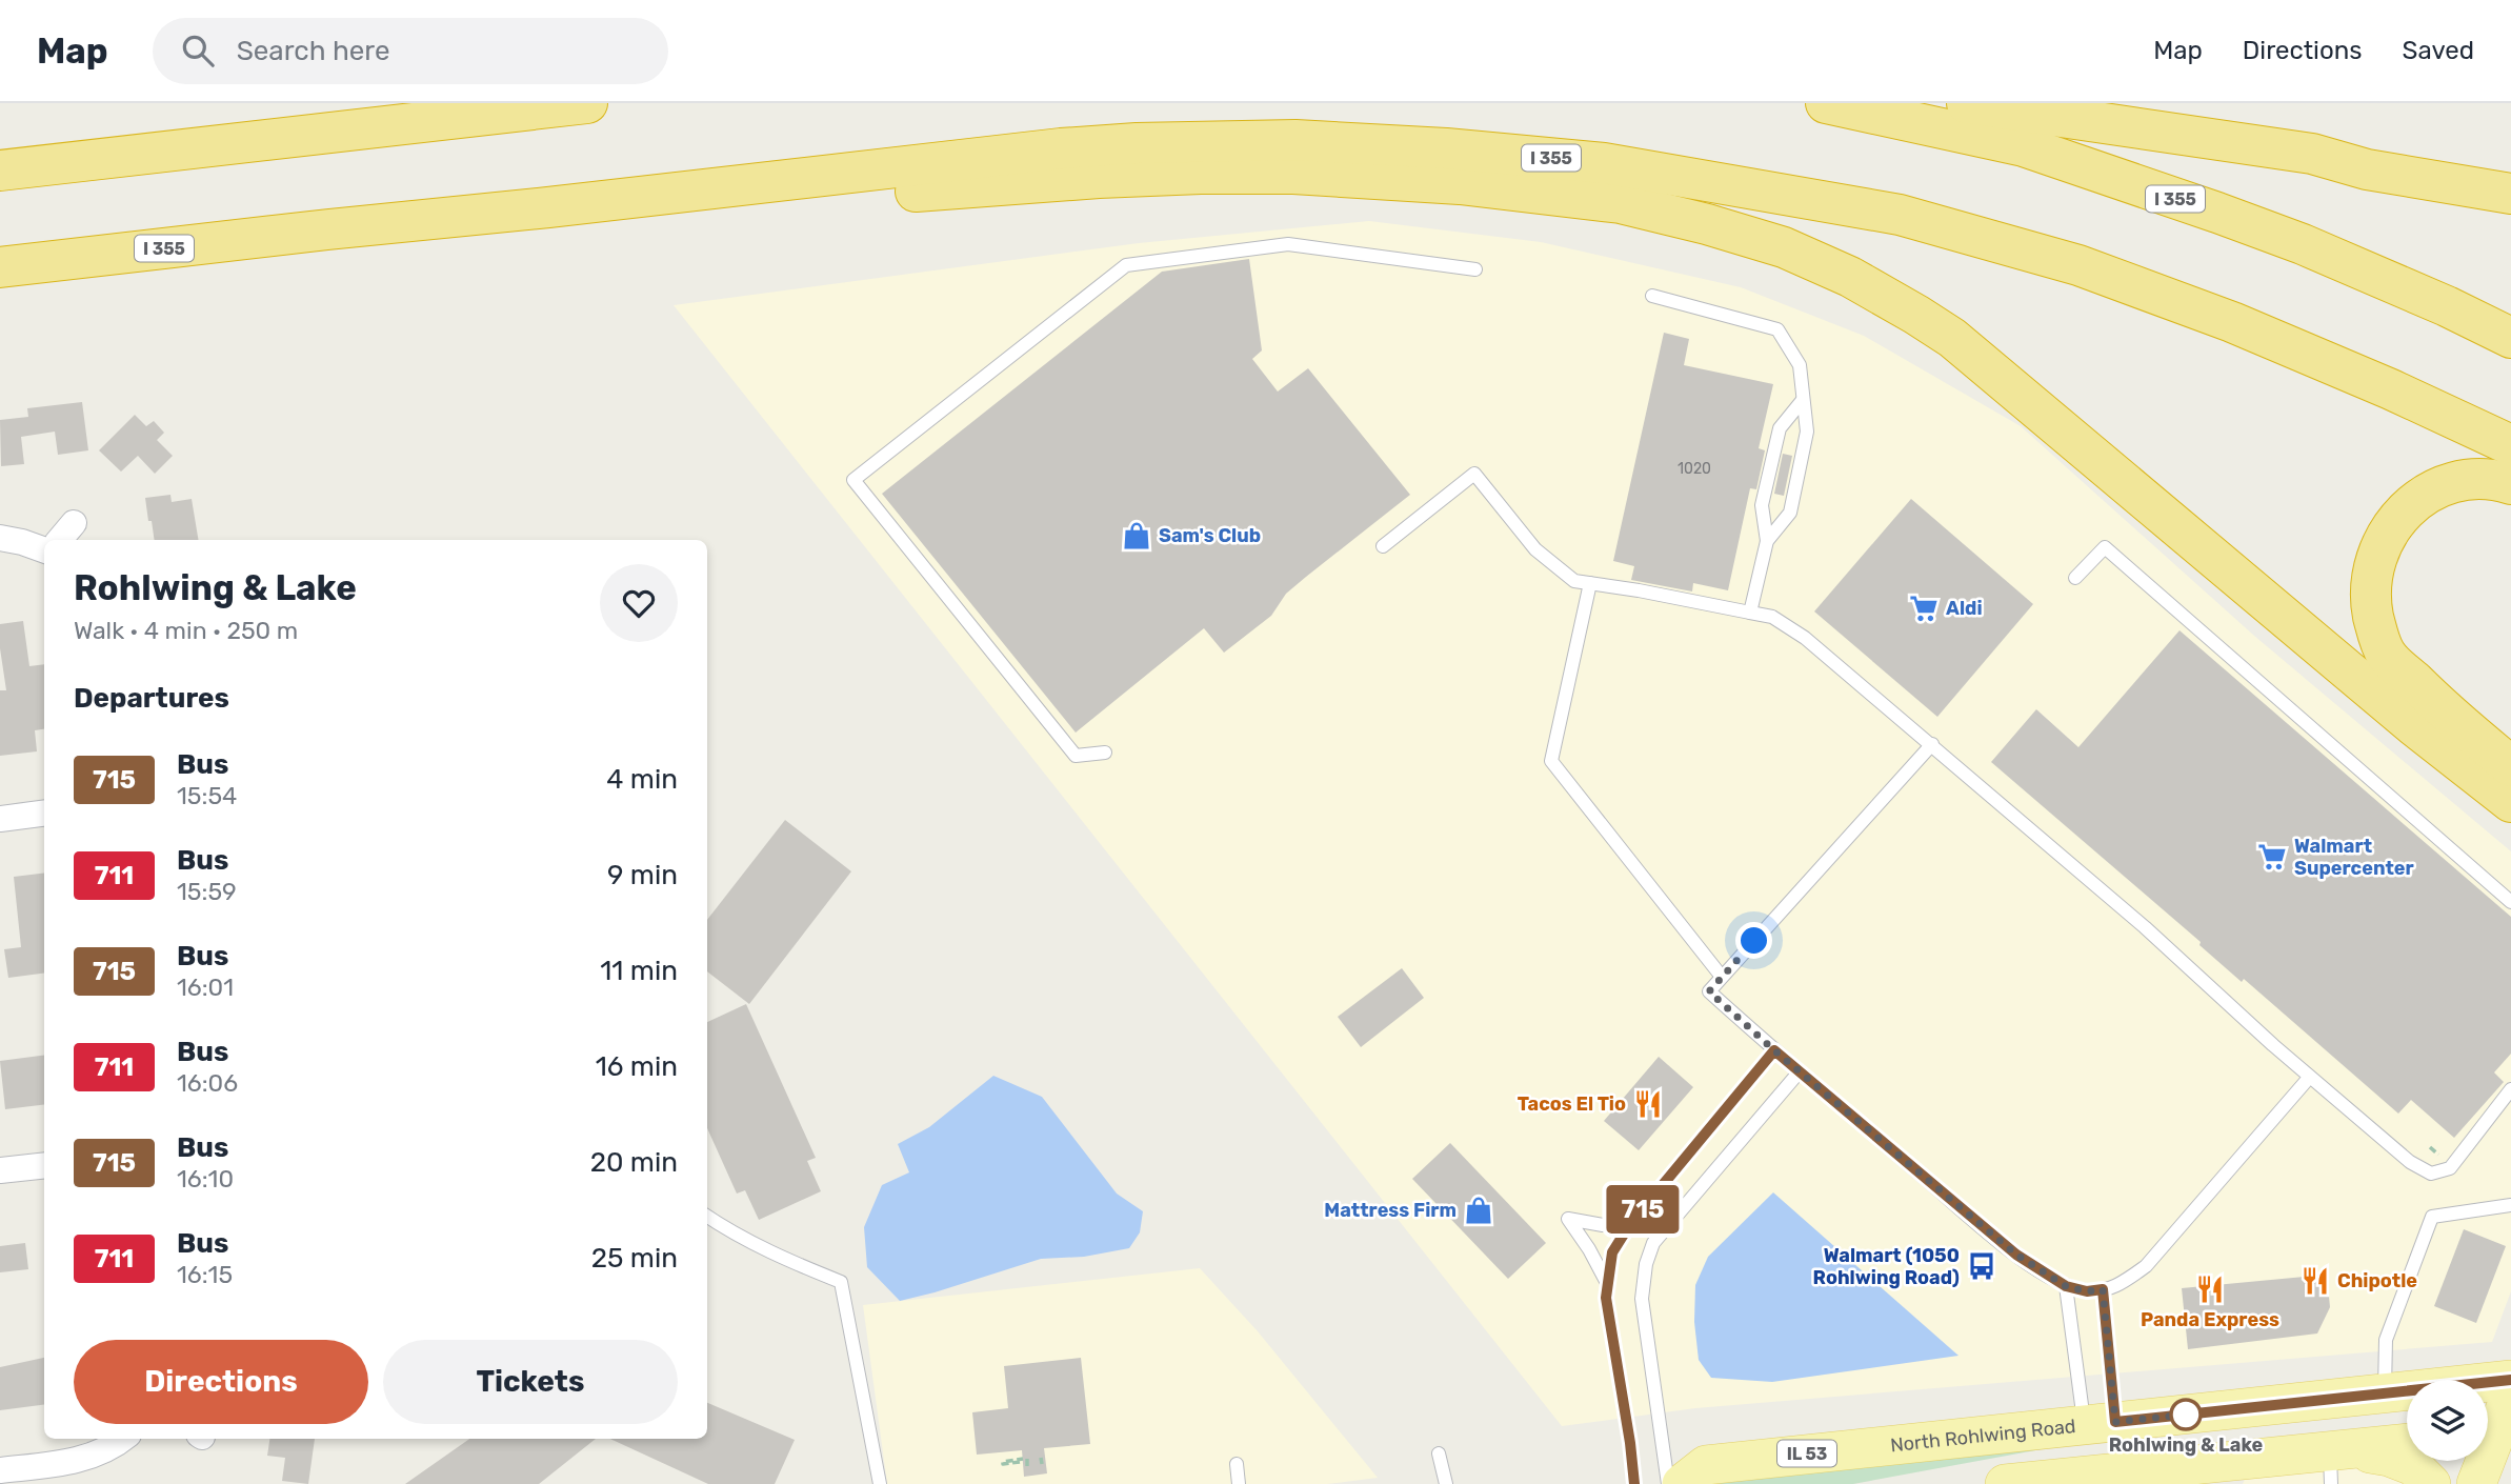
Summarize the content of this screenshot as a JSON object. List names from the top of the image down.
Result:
{
  "streets": {
    "highway": ["I 355"],
    "main road": ["North Rohlwing Road", "IL 53"]
  },
  "places": {
    "shop": ["Sam's Club", "Mattress Firm"],
    "supermarket": ["Aldi", "Walmart Supercenter"],
    "restaurant": ["Tacos El Tio", "Chipotle", "Panda Express"],
    "bus stop": ["Walmart (1050 Rohlwing Road)"],
    "other": ["Rohlwing & Lake"]
  },
  "lines": ["bus line 715"],
  "house_numbers": ["1020"],
  "page": {
    "header": "Map",
    "search": "Search here",
    "nav": ["Map", "Directions", "Saved"],
    "on_map": "715",
    "heading": [
      ["Rohlwing & Lake", "Walk · 4 min · 250 m"],
      "Departures"
    ],
    "list": [
      {
        "mark": "715",
        "name": "Bus",
        "note": "15:54",
        "value": "4 min"
      },
      {
        "mark": "711",
        "name": "Bus",
        "note": "15:59",
        "value": "9 min"
      },
      {
        "mark": "715",
        "name": "Bus",
        "note": "16:01",
        "value": "11 min"
      },
      {
        "mark": "711",
        "name": "Bus",
        "note": "16:06",
        "value": "16 min"
      },
      {
        "mark": "715",
        "name": "Bus",
        "note": "16:10",
        "value": "20 min"
      },
      {
        "mark": "711",
        "name": "Bus",
        "note": "16:15",
        "value": "25 min"
      }
    ],
    "buttons": ["Directions", "Tickets"]
  }
}
